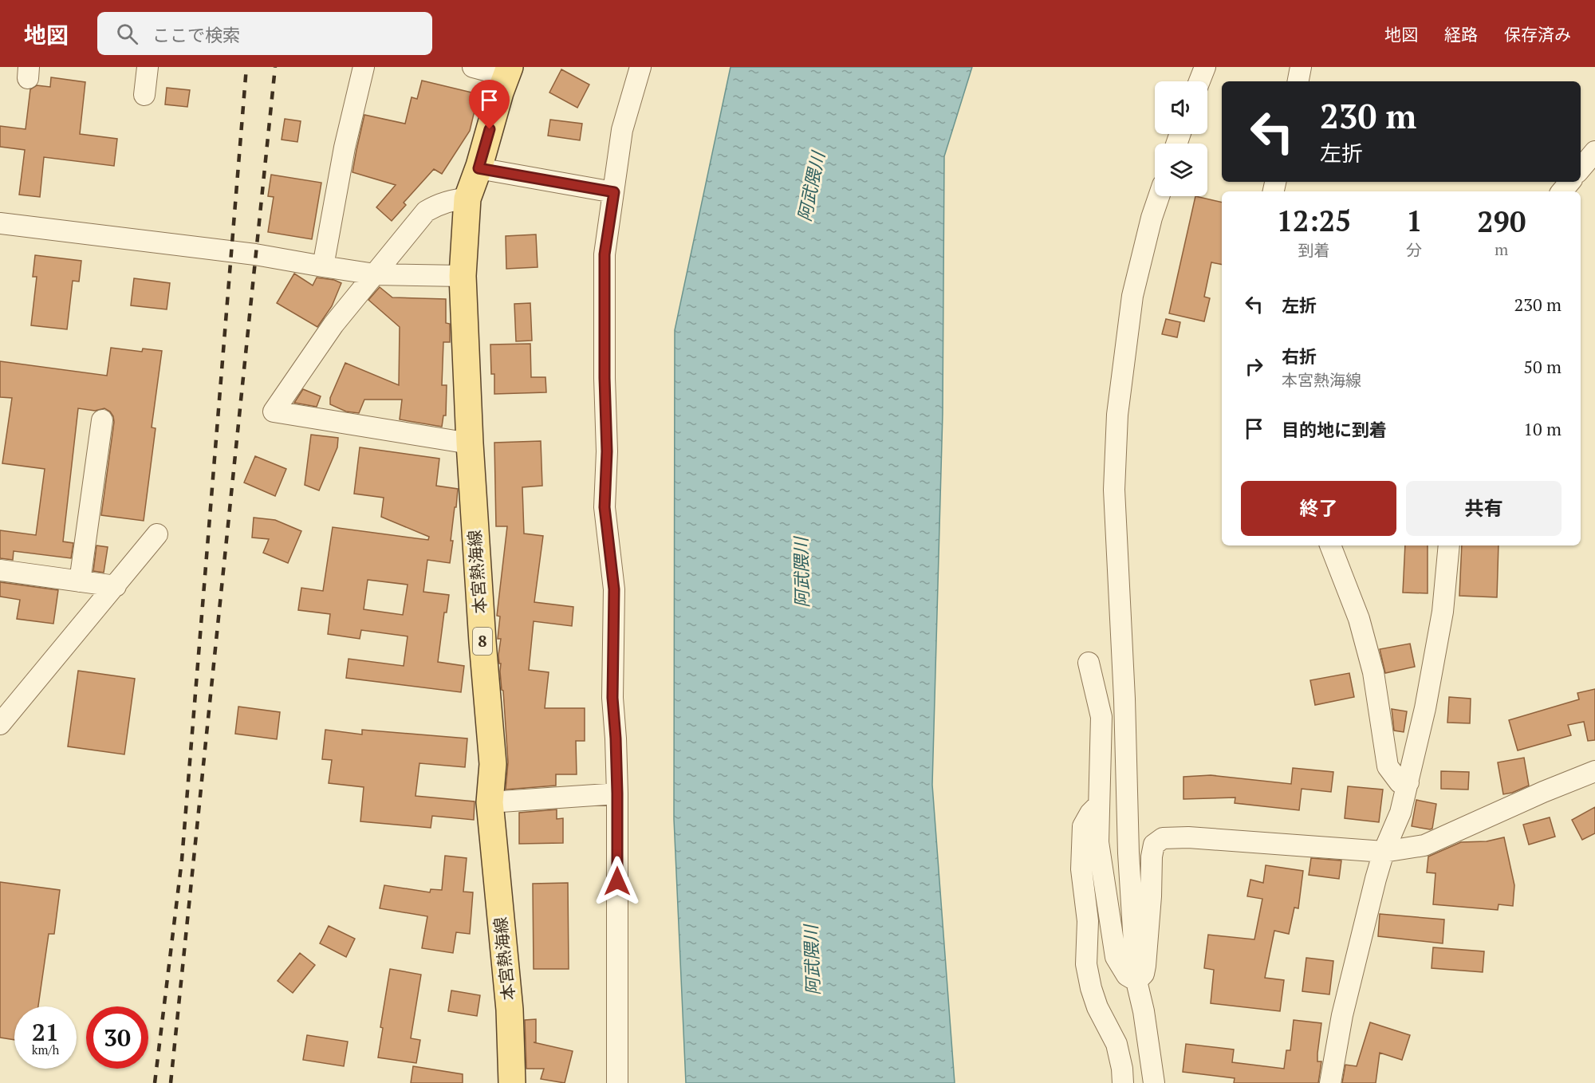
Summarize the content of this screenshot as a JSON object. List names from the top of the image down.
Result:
{
  "streets": {
    "main road": ["本宮熱海線", "8"]
  },
  "water": ["阿武隈川"],
  "page": {
    "header": "地図",
    "search": "ここで検索",
    "nav": ["地図", "経路", "保存済み"],
    "turn": ["230 m", "左折"],
    "eta": [
      "12:25",
      "到着",
      "1",
      "分",
      "290",
      "m"
    ],
    "list": [
      {
        "name": "左折",
        "value": "230 m"
      },
      {
        "name": "右折",
        "note": "本宮熱海線",
        "value": "50 m"
      },
      {
        "name": "目的地に到着",
        "value": "10 m"
      }
    ],
    "buttons": ["終了", "共有"],
    "speed": "21 km/h",
    "limit": "30"
  }
}
